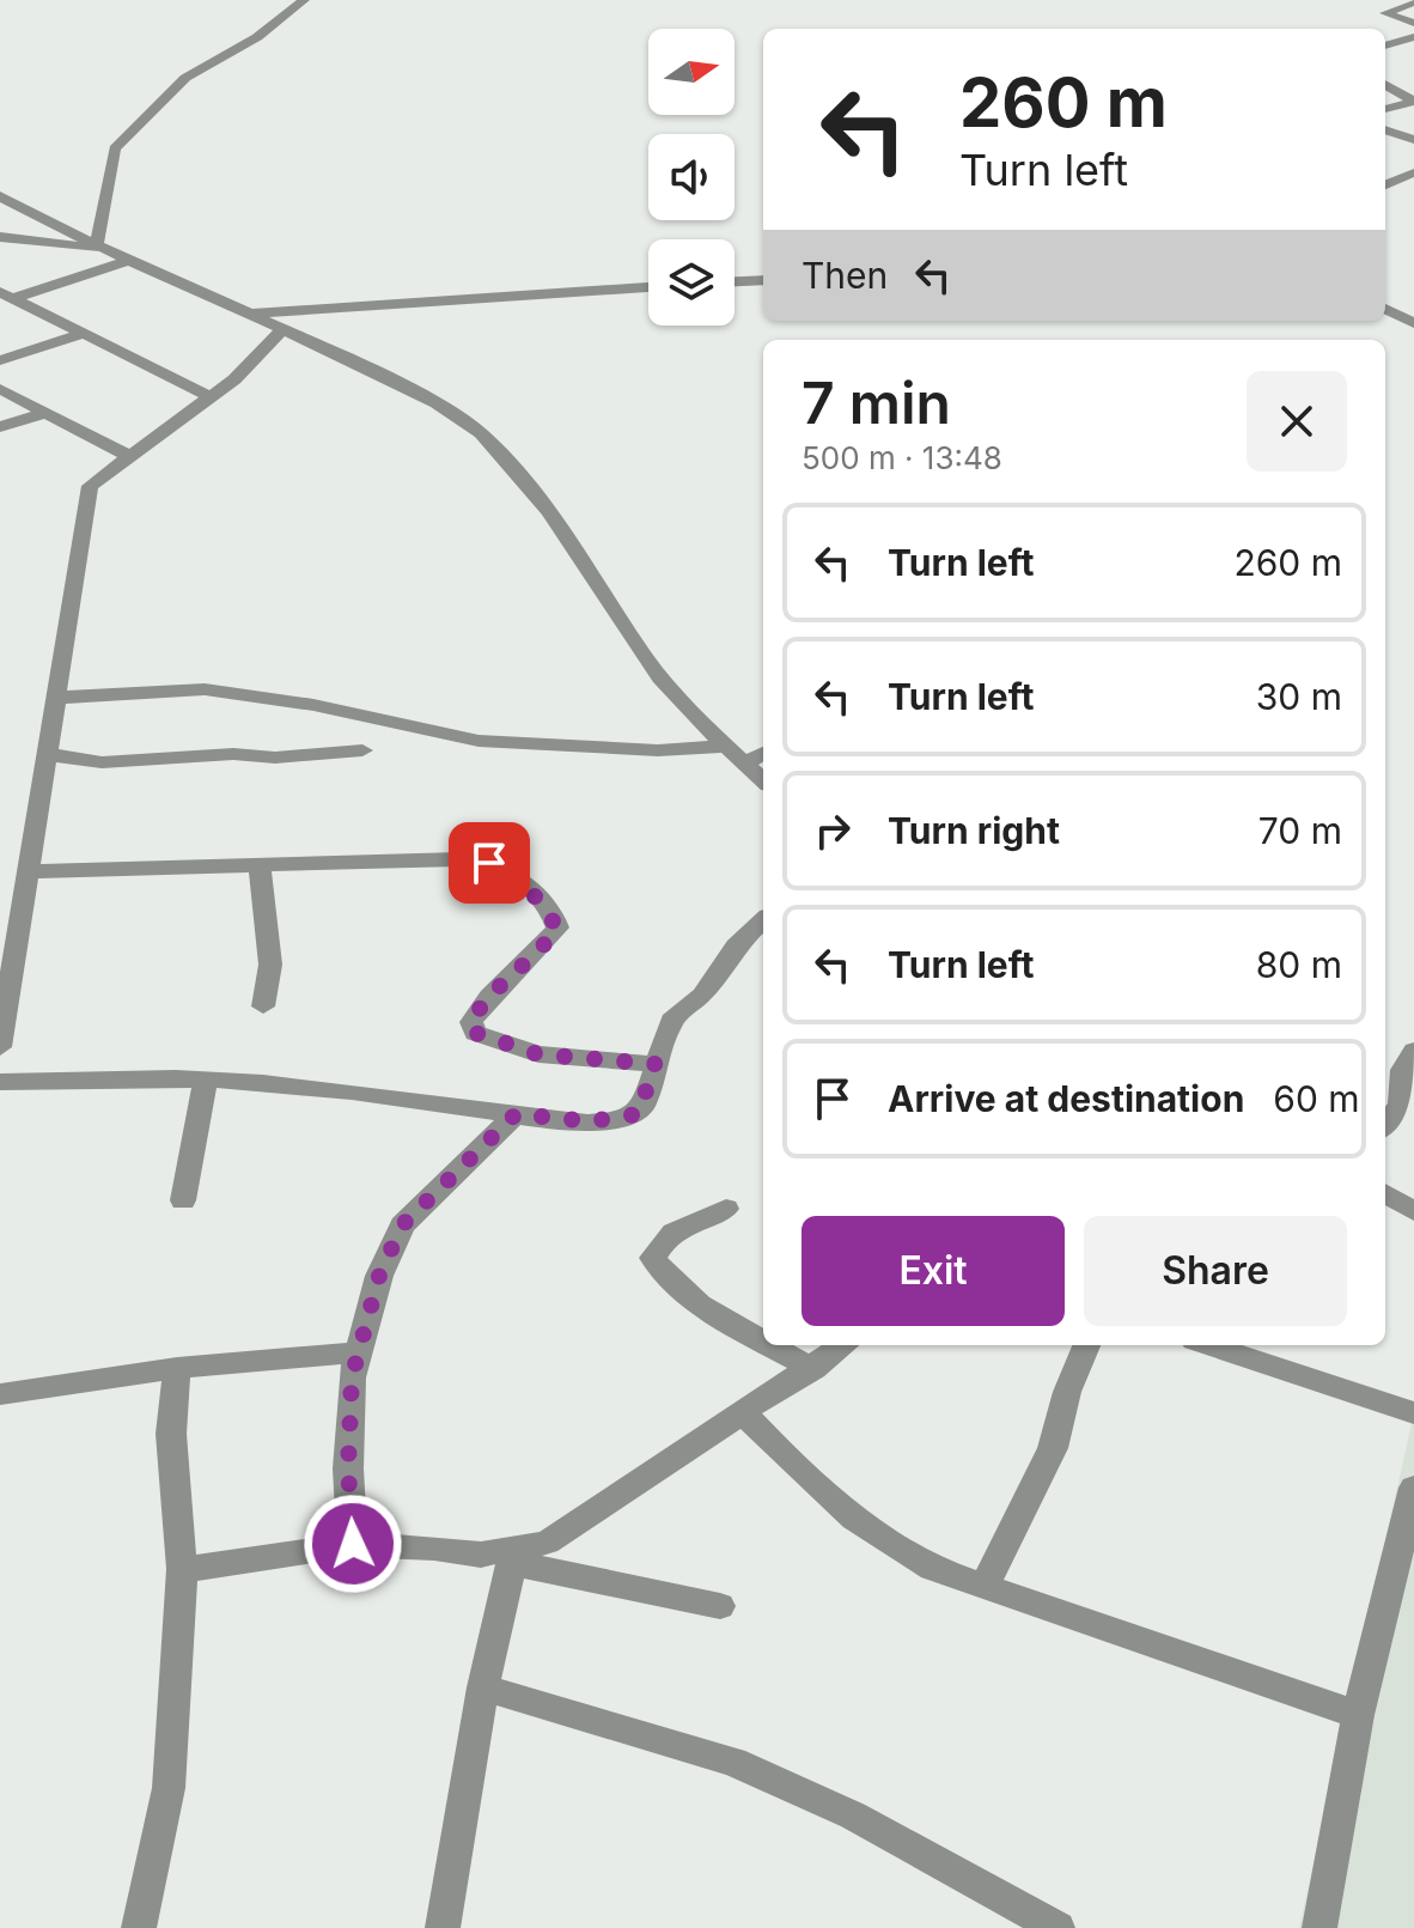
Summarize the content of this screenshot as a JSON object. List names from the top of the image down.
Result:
{
  "north": "right",
  "page": {
    "turn": ["260 m", "Turn left"],
    "then": "Then",
    "heading": ["7 min", "500 m · 13:48"],
    "list": [
      {
        "name": "Turn left",
        "value": "260 m"
      },
      {
        "name": "Turn left",
        "value": "30 m"
      },
      {
        "name": "Turn right",
        "value": "70 m"
      },
      {
        "name": "Turn left",
        "value": "80 m"
      },
      {
        "name": "Arrive at destination",
        "value": "60 m"
      }
    ],
    "buttons": ["Exit", "Share"]
  }
}
